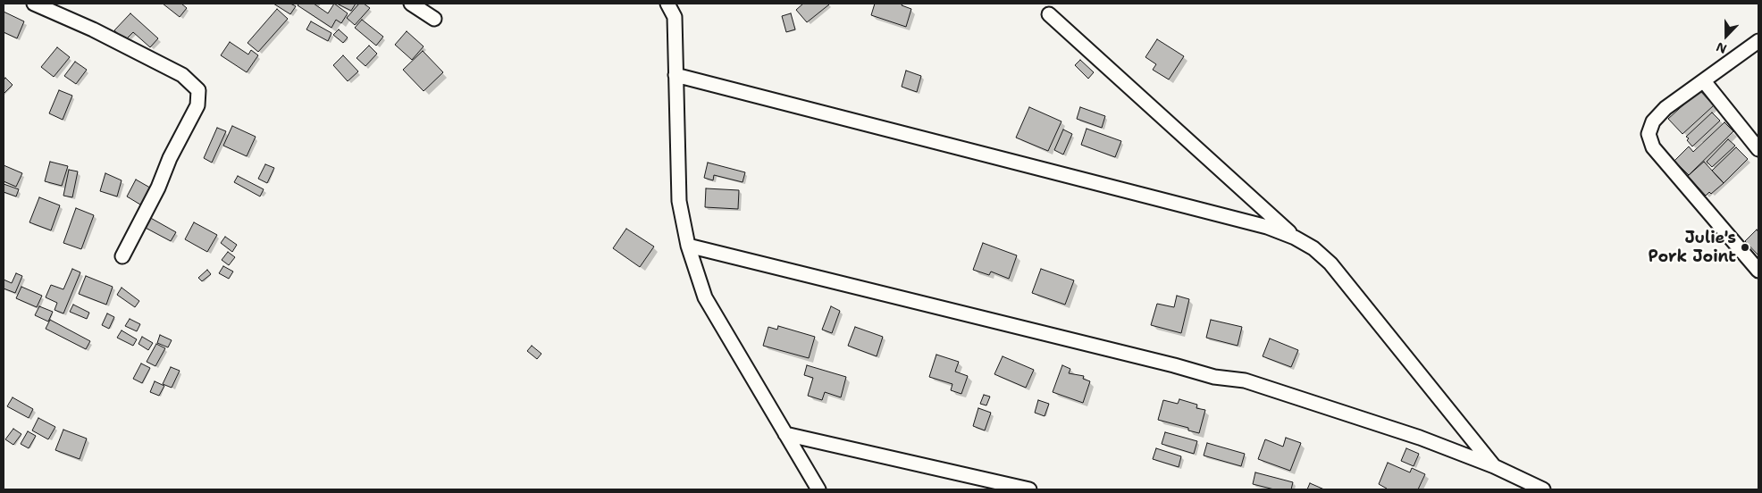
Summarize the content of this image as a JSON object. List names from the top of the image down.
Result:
{
  "places": ["Julie's Pork Joint"],
  "north": "bottom"
}
